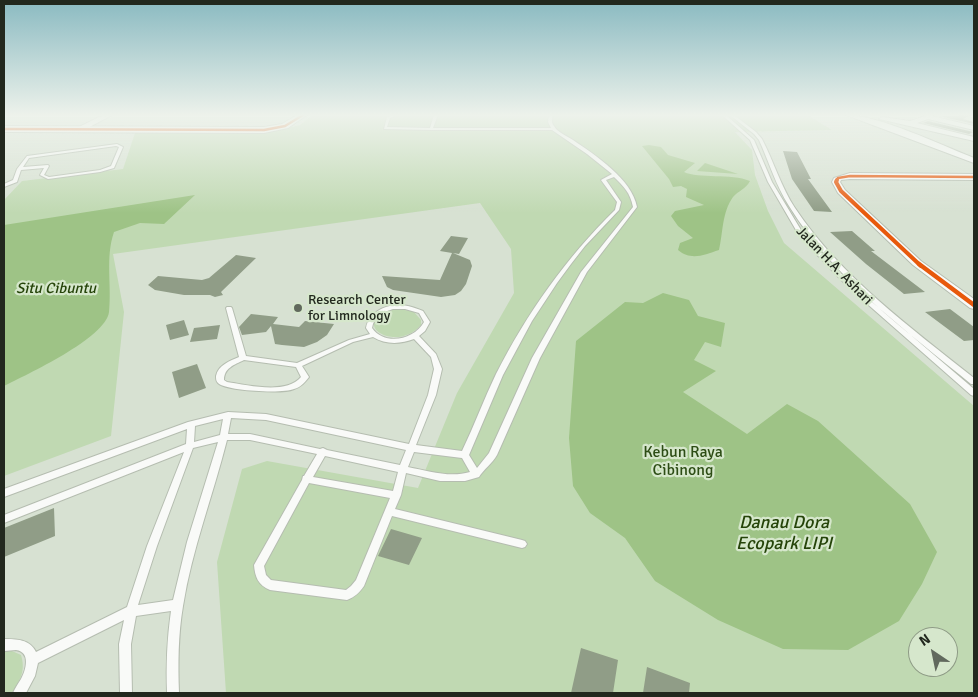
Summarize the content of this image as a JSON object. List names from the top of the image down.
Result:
{
  "streets": {
    "lane": ["Jalan H.A. Ashari"]
  },
  "water": ["Situ Cibuntu", "Danau Dora Ecopark LIPI"],
  "parks": ["Kebun Raya Cibinong"],
  "places": ["Research Center for Limnology"],
  "north": "top left"
}
